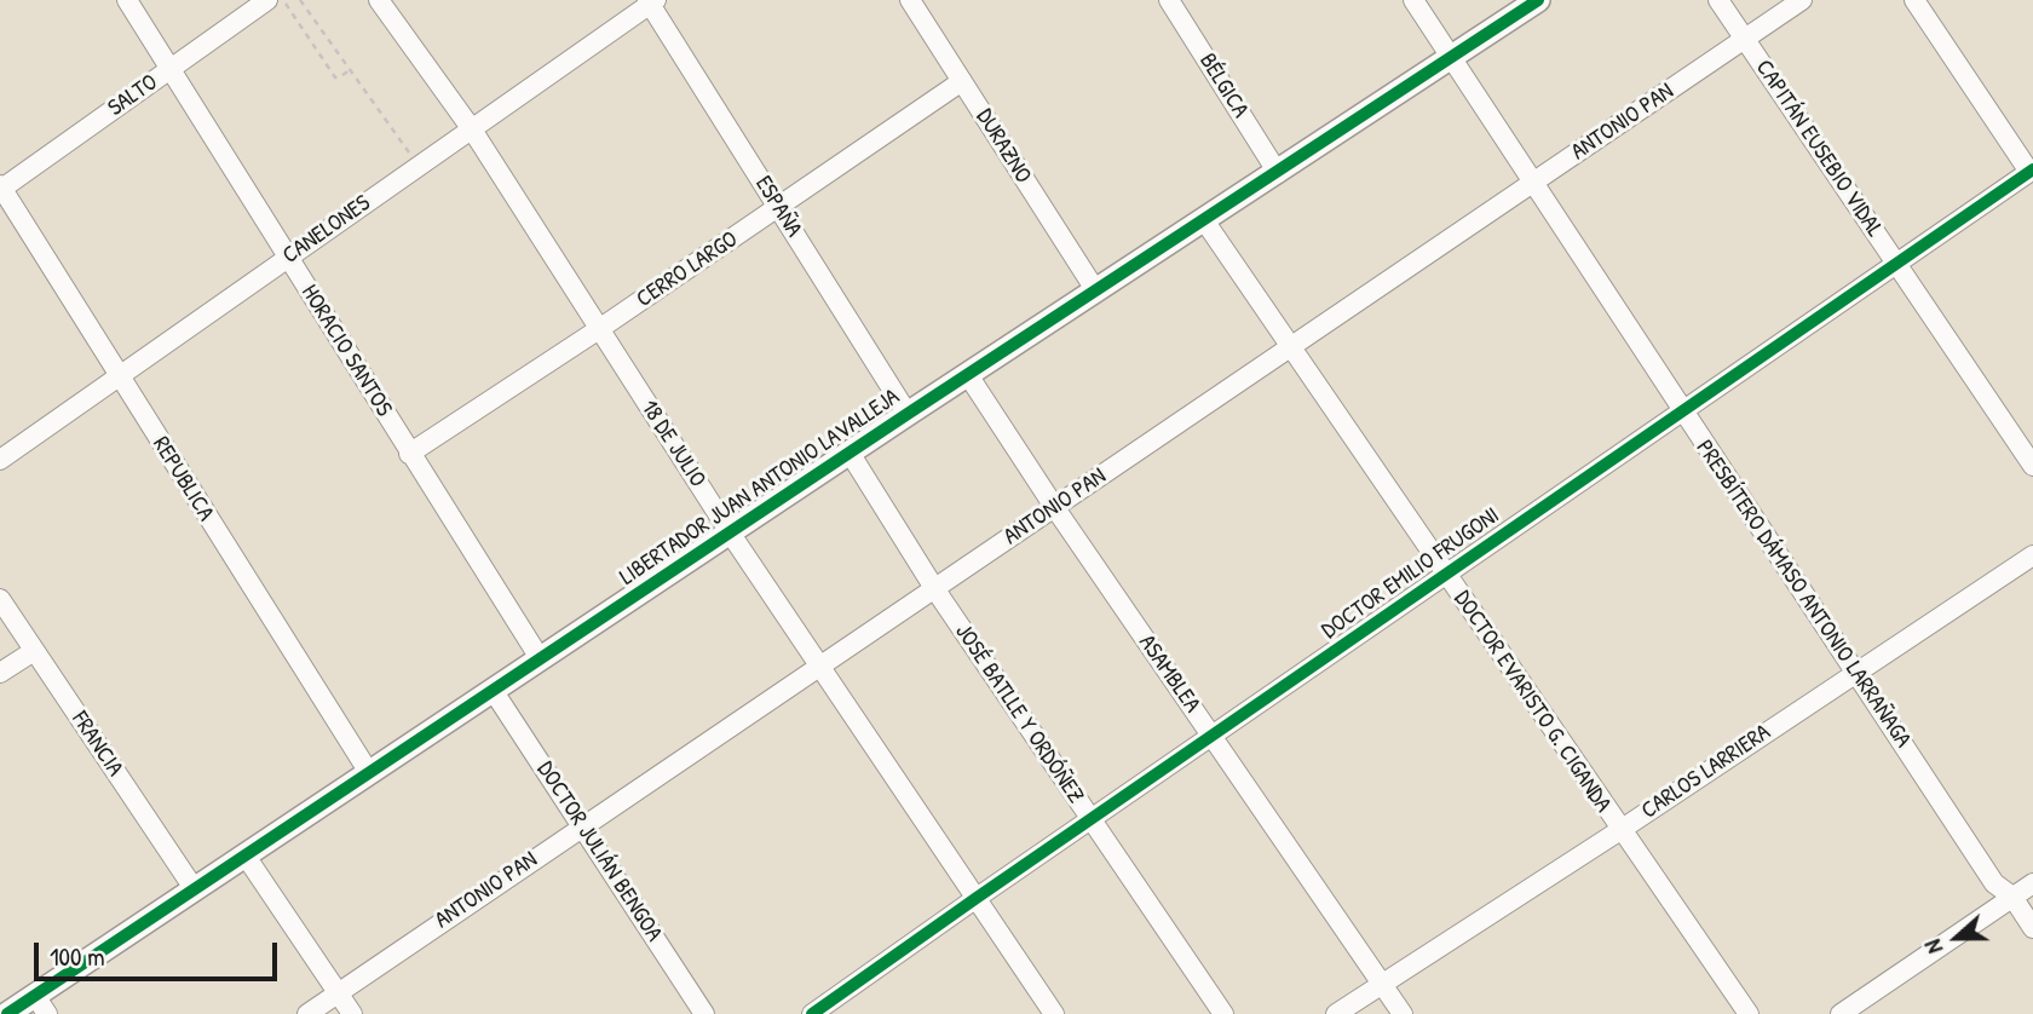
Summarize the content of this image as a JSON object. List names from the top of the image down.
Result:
{
  "streets": {
    "street": [
      "BÉLGICA",
      "SALTO",
      "ANTONIO PAN",
      "DURAZNO",
      "CAPITÁN EUSEBIO VIDAL",
      "ESPAÑA",
      "CANELONES",
      "CERRO LARGO",
      "HORACIO SANTOS",
      "18 DE JULIO",
      "REPUBLICA",
      "LIBERTADOR JUAN ANTONIO LAVALLEJA",
      "DOCTOR EMILIO FRUGONI",
      "PRESBÍTERO DÁMASO ANTONIO LARRAÑAGA",
      "ASAMBLEA",
      "DOCTOR EVARISTO G. CIGANDA",
      "JOSÉ BATLLE Y ORDÓÑEZ",
      "FRANCIA",
      "CARLOS LARRIERA",
      "DOCTOR JULIÁN BENGOA"
    ]
  },
  "crossings": [
    ["BÉLGICA", "LIBERTADOR JUAN ANTONIO LAVALLEJA"],
    ["SALTO", "HORACIO SANTOS"],
    ["SALTO", "REPUBLICA"],
    ["ANTONIO PAN", "CAPITÁN EUSEBIO VIDAL"],
    ["ANTONIO PAN", "18 DE JULIO"],
    ["ANTONIO PAN", "PRESBÍTERO DÁMASO ANTONIO LARRAÑAGA"],
    ["ANTONIO PAN", "ASAMBLEA"],
    ["ANTONIO PAN", "DOCTOR EVARISTO G. CIGANDA"],
    ["ANTONIO PAN", "JOSÉ BATLLE Y ORDÓÑEZ"],
    ["ANTONIO PAN", "DOCTOR JULIÁN BENGOA"],
    ["DURAZNO", "CERRO LARGO"],
    ["DURAZNO", "LIBERTADOR JUAN ANTONIO LAVALLEJA"],
    ["CAPITÁN EUSEBIO VIDAL", "DOCTOR EMILIO FRUGONI"],
    ["ESPAÑA", "CANELONES"],
    ["ESPAÑA", "CERRO LARGO"],
    ["ESPAÑA", "LIBERTADOR JUAN ANTONIO LAVALLEJA"],
    ["CANELONES", "HORACIO SANTOS"],
    ["CANELONES", "18 DE JULIO"],
    ["CANELONES", "REPUBLICA"],
    ["CERRO LARGO", "HORACIO SANTOS"],
    ["CERRO LARGO", "18 DE JULIO"],
    ["HORACIO SANTOS", "LIBERTADOR JUAN ANTONIO LAVALLEJA"],
    ["18 DE JULIO", "LIBERTADOR JUAN ANTONIO LAVALLEJA"],
    ["18 DE JULIO", "DOCTOR EMILIO FRUGONI"],
    ["REPUBLICA", "LIBERTADOR JUAN ANTONIO LAVALLEJA"],
    ["LIBERTADOR JUAN ANTONIO LAVALLEJA", "PRESBÍTERO DÁMASO ANTONIO LARRAÑAGA"],
    ["LIBERTADOR JUAN ANTONIO LAVALLEJA", "ASAMBLEA"],
    ["LIBERTADOR JUAN ANTONIO LAVALLEJA", "DOCTOR EVARISTO G. CIGANDA"],
    ["LIBERTADOR JUAN ANTONIO LAVALLEJA", "JOSÉ BATLLE Y ORDÓÑEZ"],
    ["LIBERTADOR JUAN ANTONIO LAVALLEJA", "FRANCIA"],
    ["LIBERTADOR JUAN ANTONIO LAVALLEJA", "DOCTOR JULIÁN BENGOA"],
    ["DOCTOR EMILIO FRUGONI", "PRESBÍTERO DÁMASO ANTONIO LARRAÑAGA"],
    ["DOCTOR EMILIO FRUGONI", "ASAMBLEA"],
    ["DOCTOR EMILIO FRUGONI", "DOCTOR EVARISTO G. CIGANDA"],
    ["DOCTOR EMILIO FRUGONI", "JOSÉ BATLLE Y ORDÓÑEZ"],
    ["PRESBÍTERO DÁMASO ANTONIO LARRAÑAGA", "CARLOS LARRIERA"],
    ["ASAMBLEA", "CARLOS LARRIERA"],
    ["DOCTOR EVARISTO G. CIGANDA", "CARLOS LARRIERA"]
  ],
  "scale_bar": "100 m",
  "north": "left"
}
